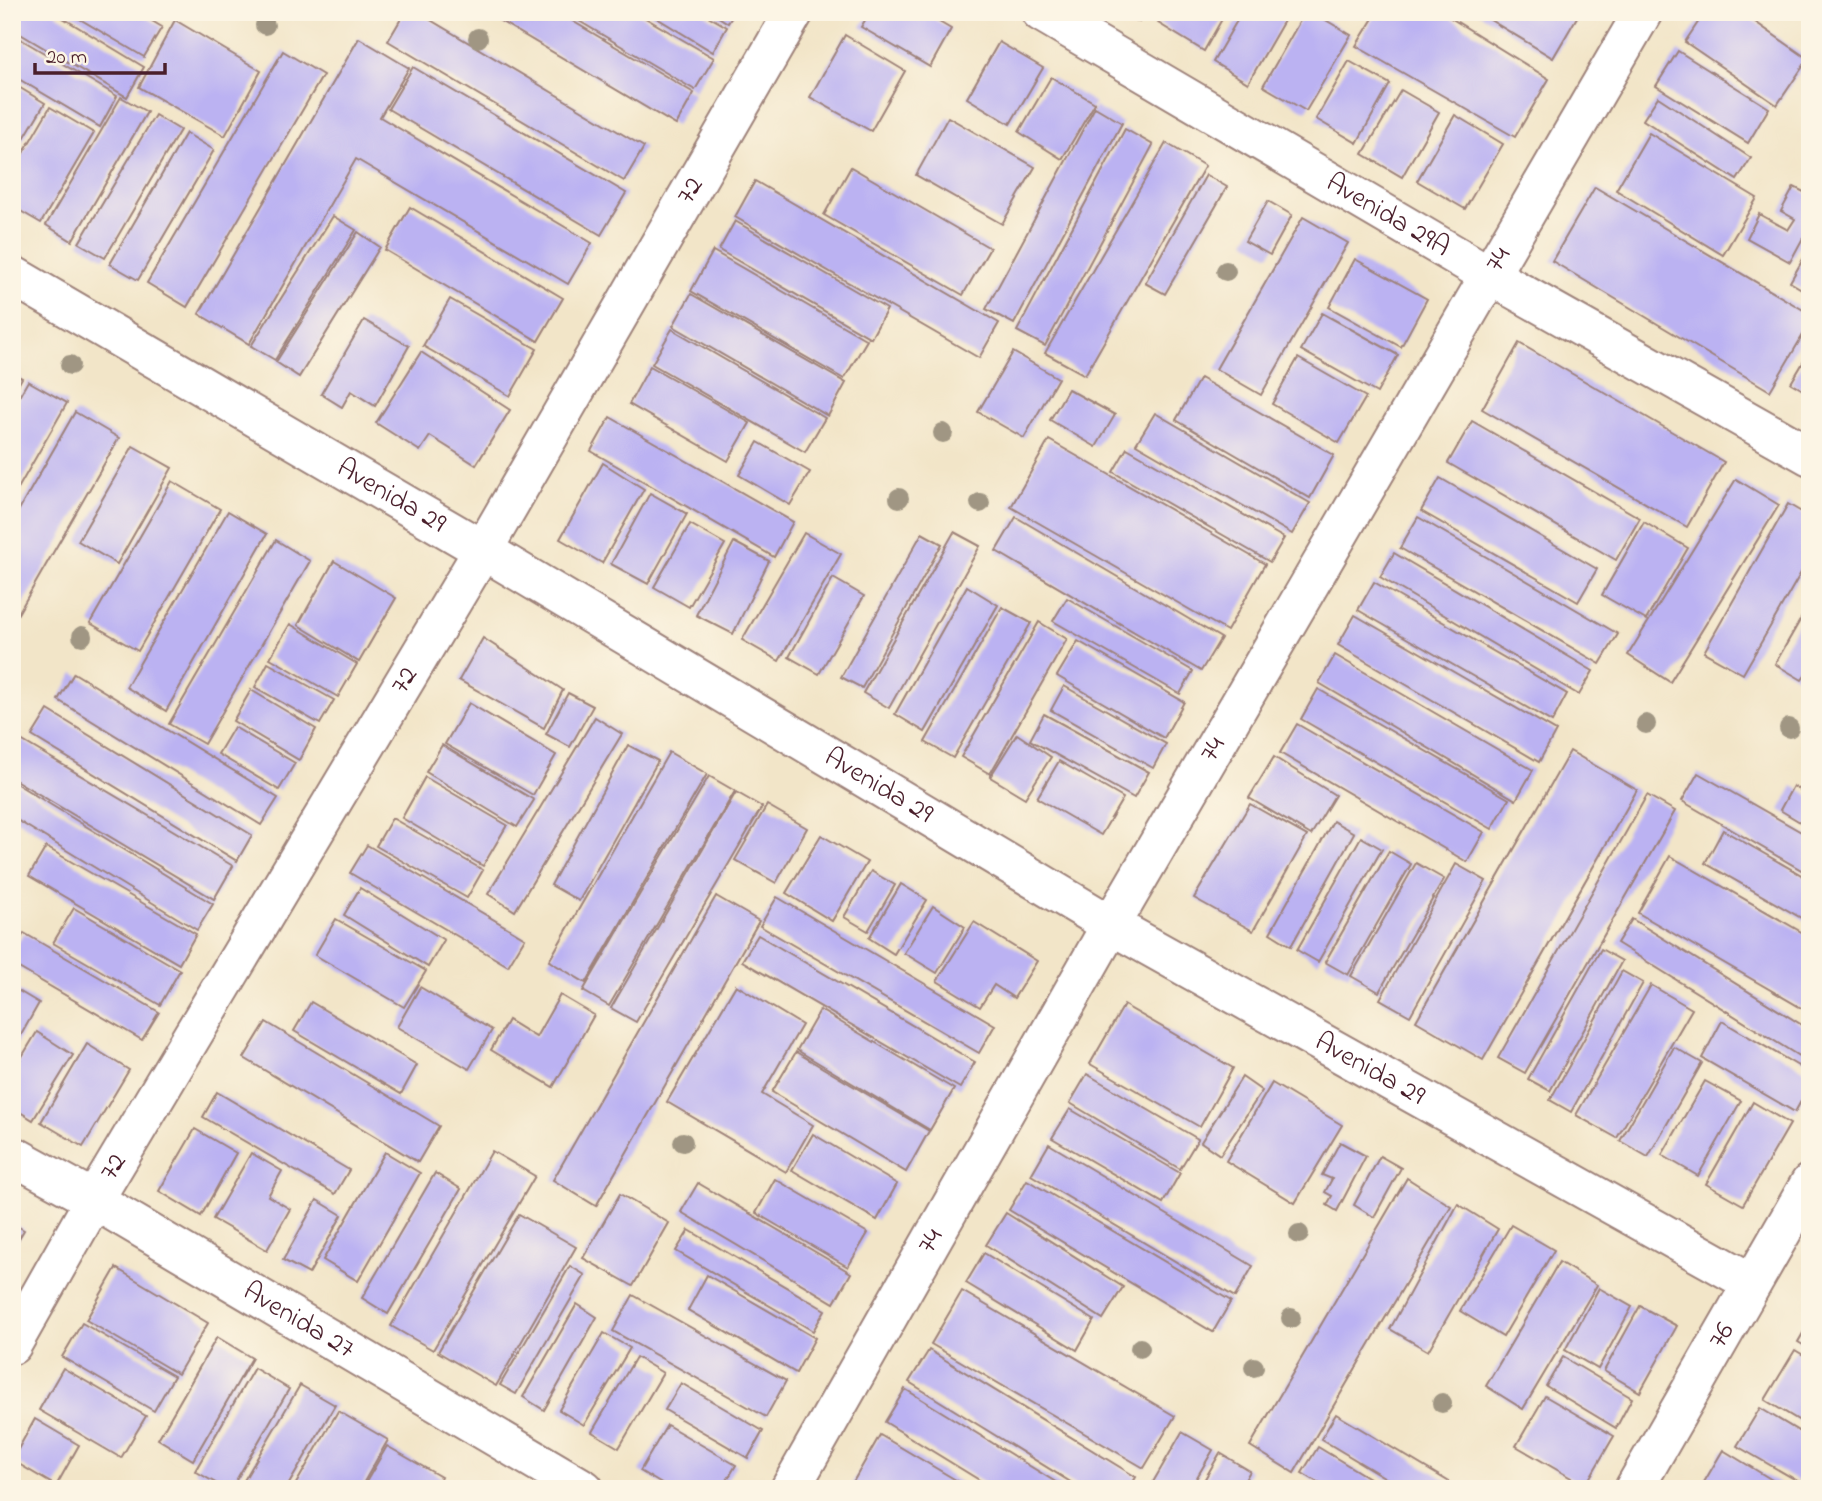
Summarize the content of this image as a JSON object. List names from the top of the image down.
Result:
{
  "streets": {
    "street": [
      "72",
      "Avenida 29A",
      "74",
      "Avenida 29",
      "Avenida 27",
      "76"
    ]
  },
  "crossings": [
    ["72", "Avenida 29"],
    ["72", "Avenida 27"],
    ["Avenida 29A", "74"],
    ["74", "Avenida 29"],
    ["Avenida 29", "76"]
  ],
  "scale_bar": "20 m"
}
